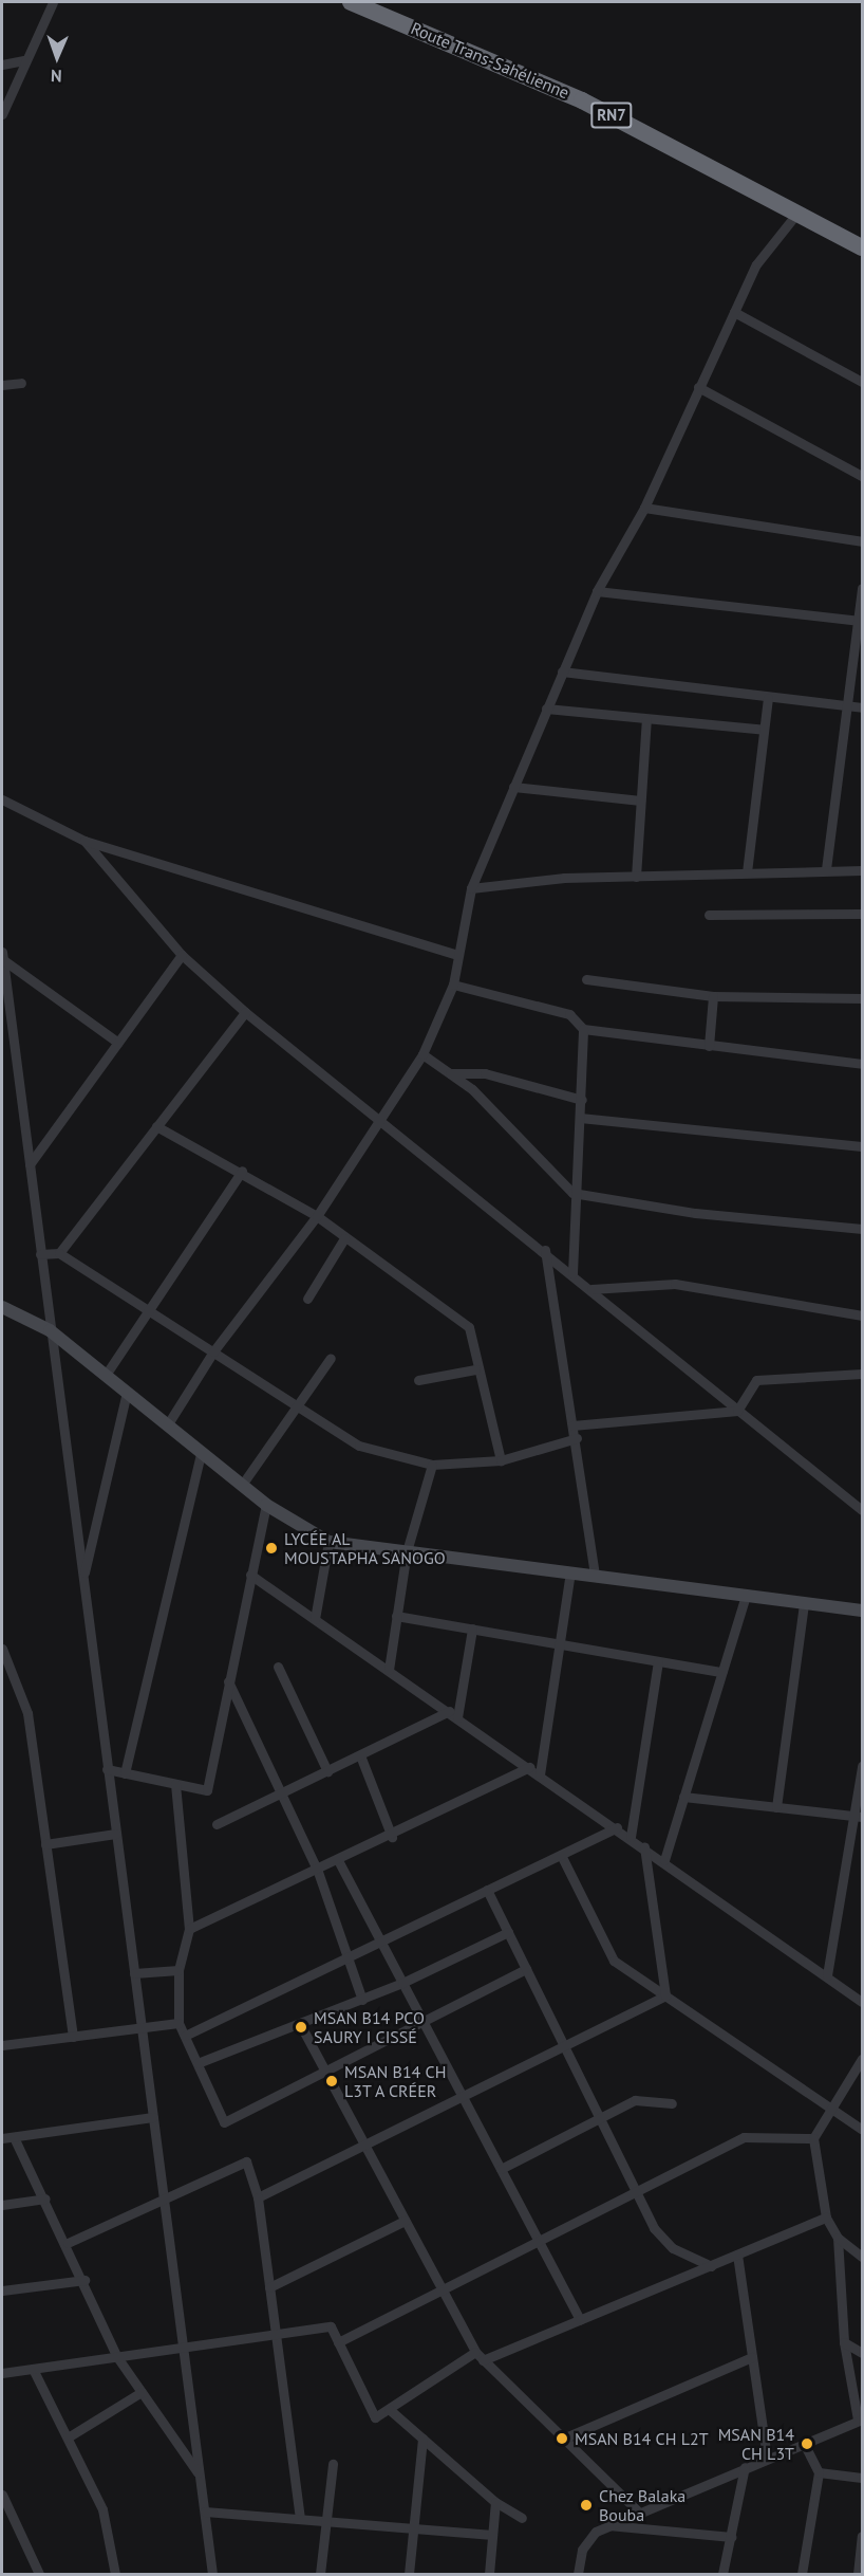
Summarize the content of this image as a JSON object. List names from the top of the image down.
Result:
{
  "streets": {
    "highway": ["Route Trans-Sahélienne", "RN7"]
  },
  "places": [
    "LYCÉE AL MOUSTAPHA SANOGO",
    "MSAN B14 PCO SAURY I CISSÉ",
    "MSAN B14 CH L3T A CRÉER",
    "MSAN B14 CH L2T",
    "MSAN B14 CH L3T",
    "Chez Balaka Bouba"
  ],
  "north": "bottom"
}
